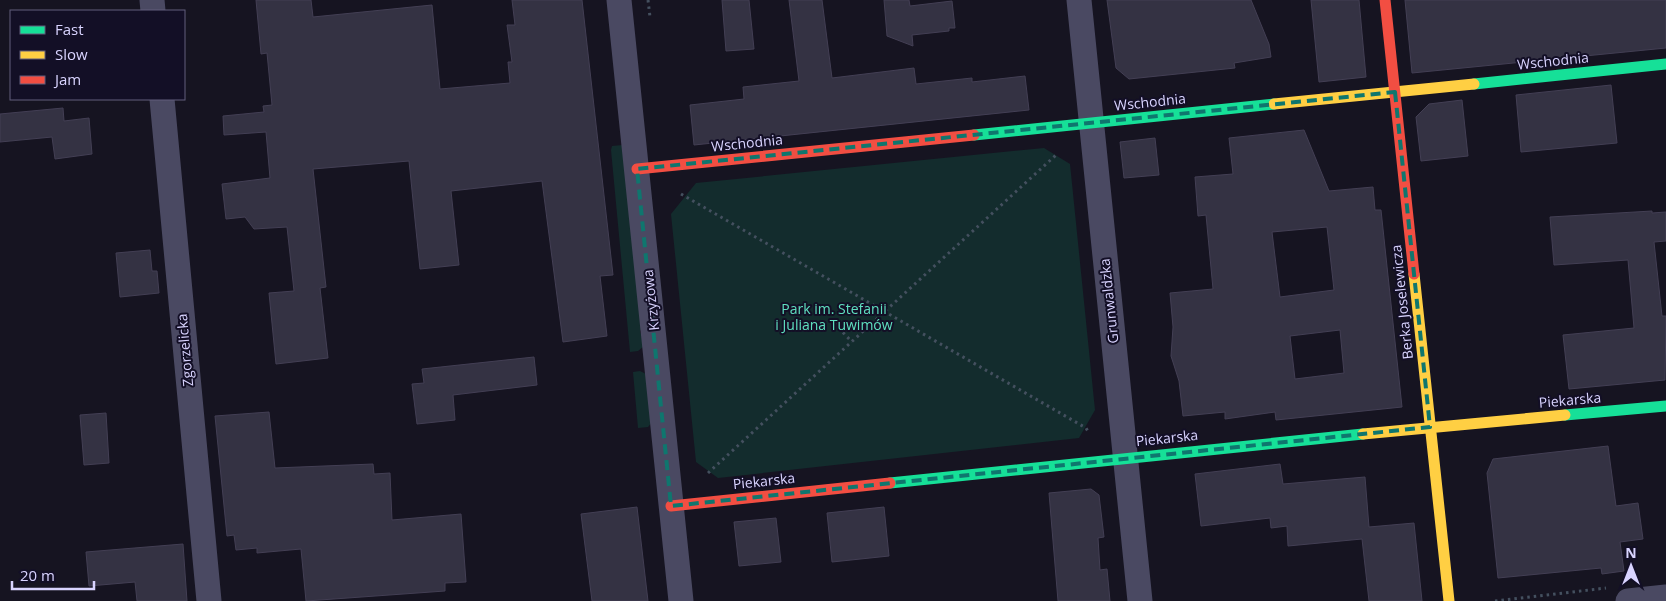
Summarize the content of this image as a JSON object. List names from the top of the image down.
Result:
{
  "streets": {
    "street": [
      "Wschodnia",
      "Krzyżowa",
      "Grunwaldzka",
      "Berka Joselewicza",
      "Zgorzelicka",
      "Piekarska"
    ]
  },
  "crossings": [
    ["Wschodnia", "Krzyżowa"],
    ["Wschodnia", "Grunwaldzka"],
    ["Wschodnia", "Berka Joselewicza"],
    ["Krzyżowa", "Piekarska"],
    ["Grunwaldzka", "Piekarska"],
    ["Berka Joselewicza", "Piekarska"]
  ],
  "parks": ["Park im. Stefanii i Juliana Tuwimów"],
  "legend": ["Fast", "Slow", "Jam"],
  "scale_bar": "20 m",
  "north": "top"
}
